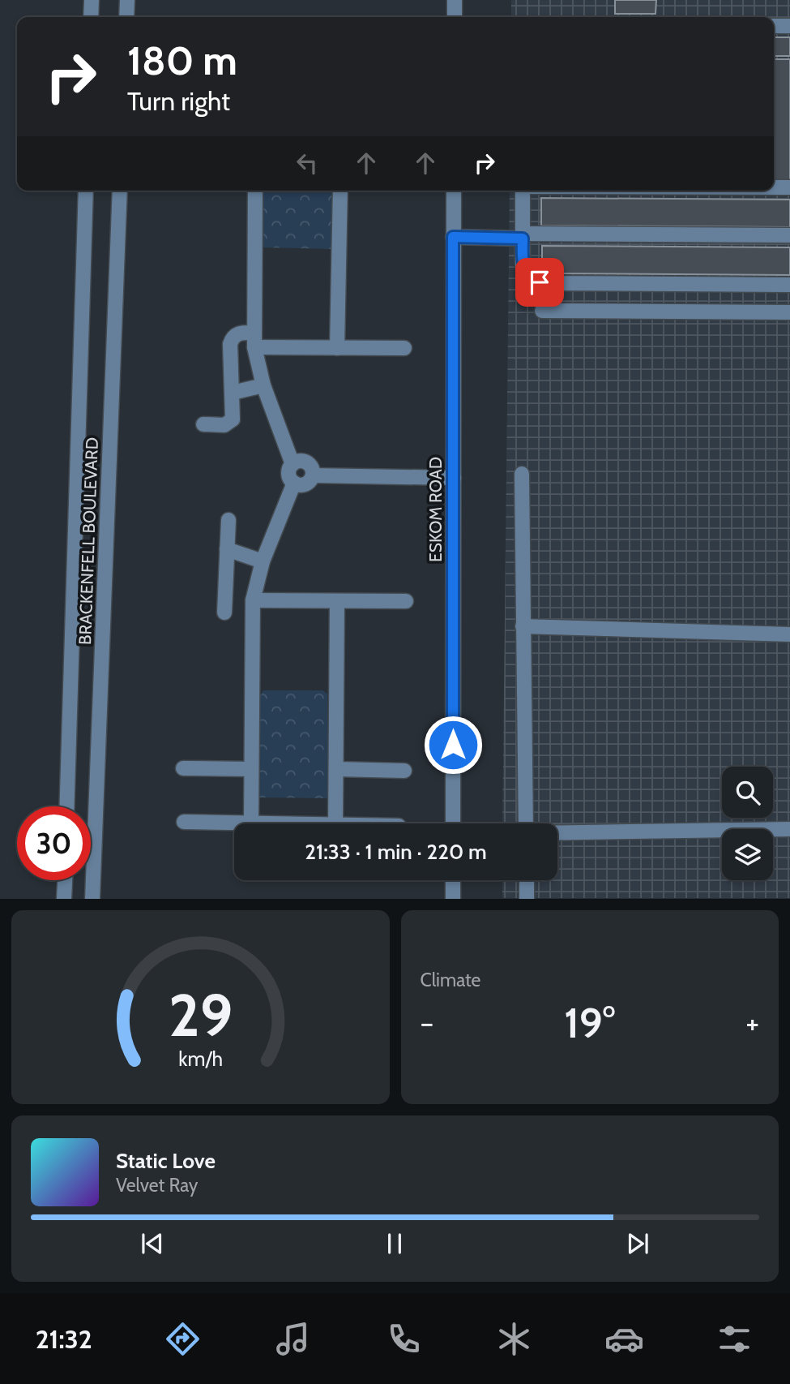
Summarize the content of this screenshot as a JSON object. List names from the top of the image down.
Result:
{
  "streets": {
    "street": ["ESKOM ROAD", "BRACKENFELL BOULEVARD"]
  },
  "page": {
    "turn": ["180 m", "Turn right"],
    "limit": "30",
    "trip": "21:33 · 1 min · 220 m",
    "tile": "Climate",
    "heat": ["−", "19°", "+"],
    "song": ["Static Love", "Velvet Ray"],
    "tabs": "21:32",
    "gauge": ["29", "km/h"]
  }
}
